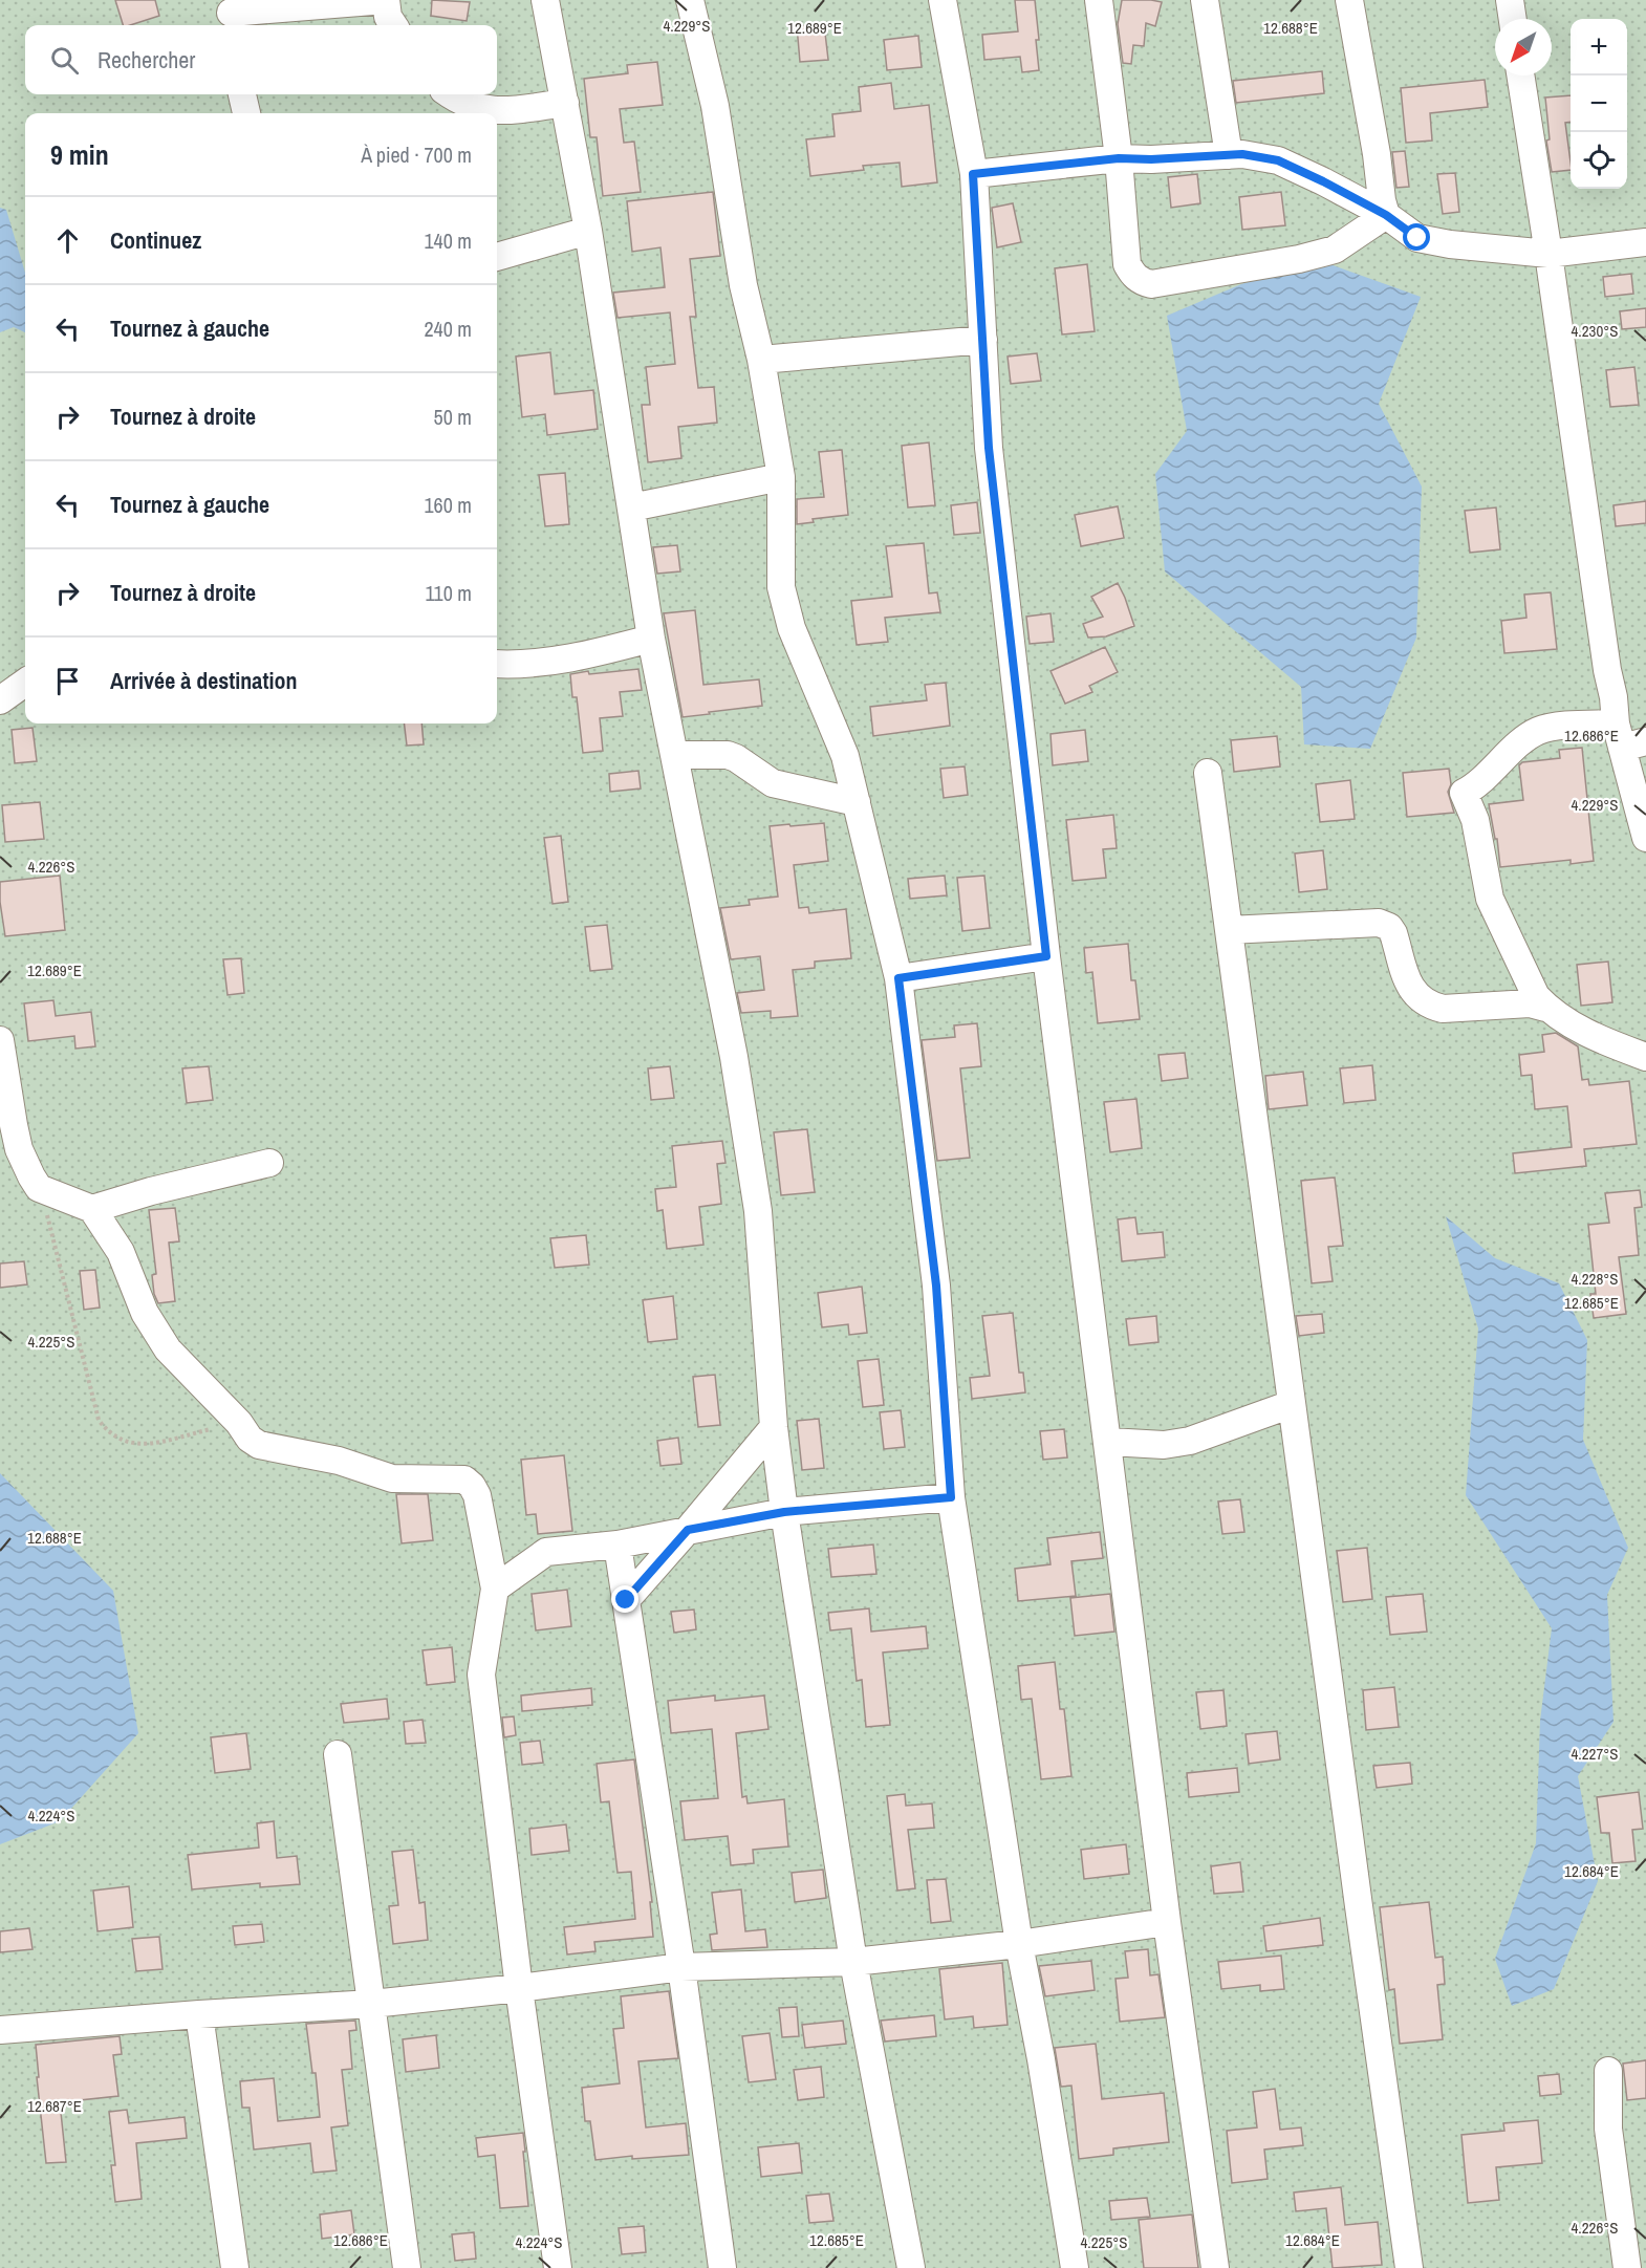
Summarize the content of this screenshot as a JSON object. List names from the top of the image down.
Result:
{
  "north": "bottom left",
  "page": {
    "map_buttons": ["+", "−"],
    "search": "Rechercher",
    "heading": ["9 min", "À pied · 700 m"],
    "list": [
      ["Continuez", "140 m"],
      ["Tournez à gauche", "240 m"],
      ["Tournez à droite", "50 m"],
      ["Tournez à gauche", "160 m"],
      ["Tournez à droite", "110 m"],
      "Arrivée à destination"
    ]
  },
  "coordinates": [
    "4.229°S",
    "12.689°E",
    "12.688°E",
    "4.230°S",
    "12.686°E",
    "4.226°S",
    "4.228°S",
    "12.685°E",
    "4.225°S",
    "4.227°S",
    "4.224°S",
    "12.684°E",
    "12.687°E"
  ]
}
